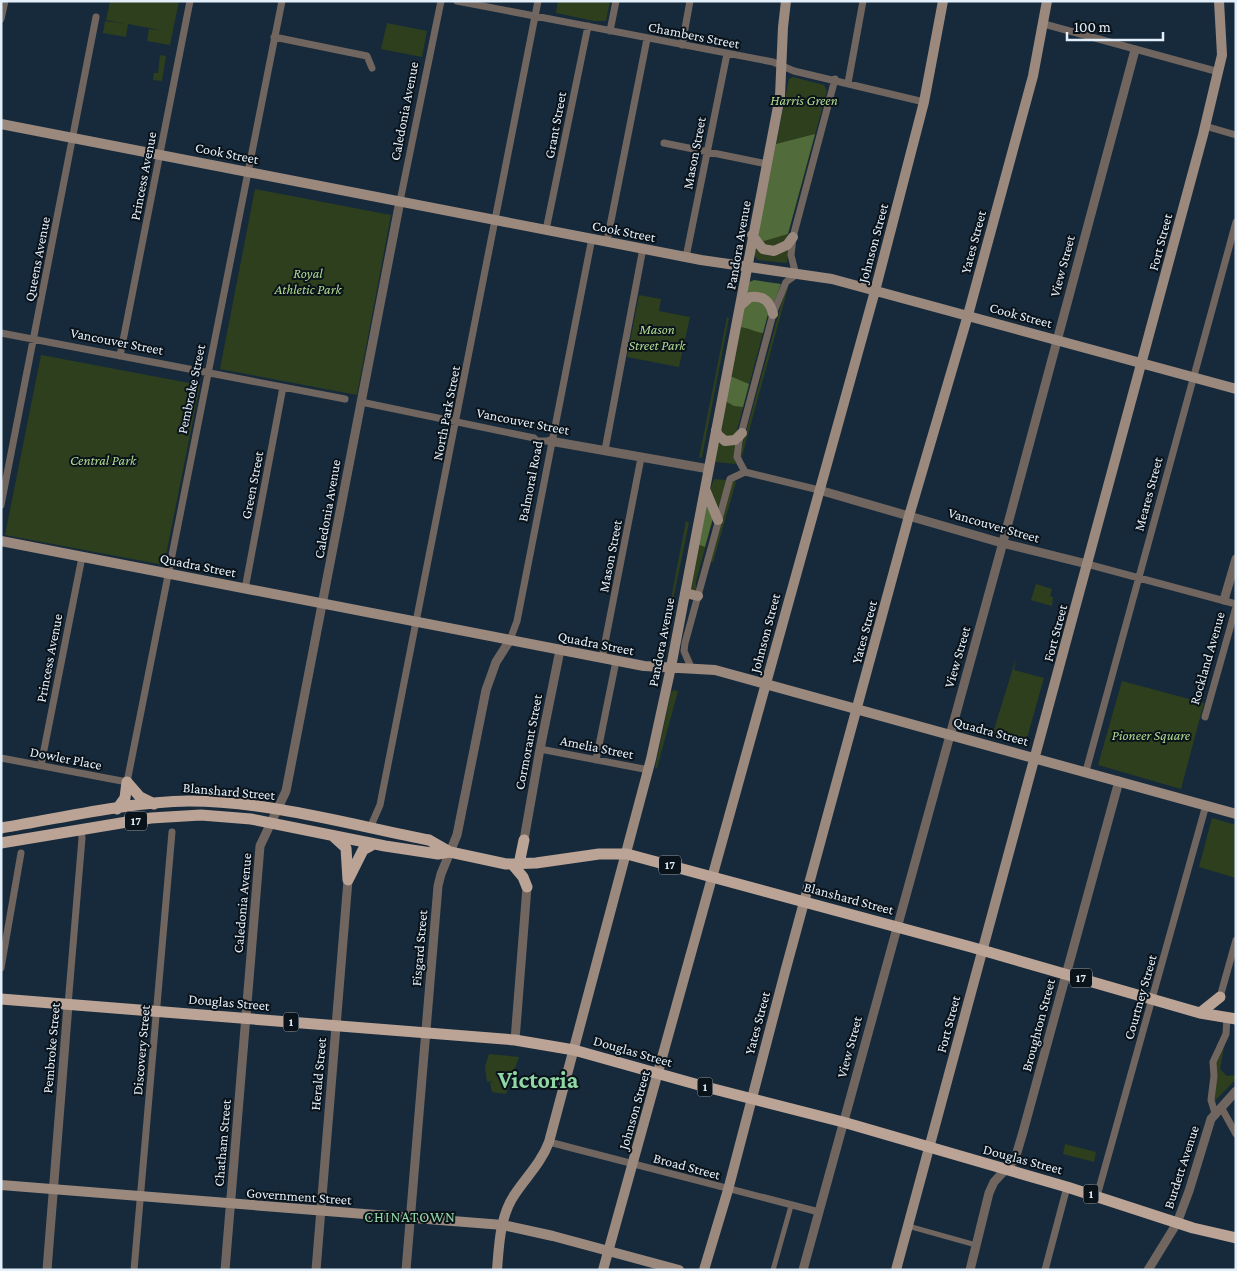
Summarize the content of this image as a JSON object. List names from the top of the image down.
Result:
{
  "streets": {
    "main road": [
      "Cook Street",
      "Yates Street",
      "Fort Street",
      "Johnson Street",
      "Pandora Avenue",
      "Quadra Street",
      "Blanshard Street",
      "17",
      "Douglas Street",
      "1",
      "Government Street"
    ],
    "street": [
      "Chambers Street",
      "Caledonia Avenue",
      "Grant Street",
      "Mason Street",
      "Princess Avenue",
      "Queens Avenue",
      "View Street",
      "Vancouver Street",
      "Pembroke Street",
      "North Park Street",
      "Balmoral Road",
      "Green Street",
      "Meares Street",
      "Rockland Avenue",
      "Cormorant Street",
      "Amelia Street",
      "Dowler Place",
      "Fisgard Street",
      "Courtney Street",
      "Broughton Street",
      "Discovery Street",
      "Herald Street",
      "Chatham Street",
      "Broad Street",
      "Burdett Avenue"
    ]
  },
  "crossings": [
    ["Chambers Street", "Grant Street"],
    ["Chambers Street", "Mason Street"],
    ["Chambers Street", "Johnson Street"],
    ["Chambers Street", "Pandora Avenue"],
    ["Chambers Street", "North Park Street"],
    ["Caledonia Avenue", "Cook Street"],
    ["Caledonia Avenue", "Vancouver Street"],
    ["Caledonia Avenue", "Quadra Street"],
    ["Caledonia Avenue", "Blanshard Street"],
    ["Caledonia Avenue", "Douglas Street"],
    ["Caledonia Avenue", "Chatham Street"],
    ["Grant Street", "Cook Street"],
    ["Cook Street", "Mason Street"],
    ["Cook Street", "Princess Avenue"],
    ["Cook Street", "Yates Street"],
    ["Cook Street", "Fort Street"],
    ["Cook Street", "Johnson Street"],
    ["Cook Street", "Pandora Avenue"],
    ["Cook Street", "Queens Avenue"],
    ["Cook Street", "View Street"],
    ["Cook Street", "Pembroke Street"],
    ["Cook Street", "North Park Street"],
    ["Cook Street", "Balmoral Road"],
    ["Cook Street", "Meares Street"],
    ["Mason Street", "Vancouver Street"],
    ["Mason Street", "Quadra Street"],
    ["Princess Avenue", "Vancouver Street"],
    ["Princess Avenue", "Quadra Street"],
    ["Princess Avenue", "Dowler Place"],
    ["Yates Street", "Vancouver Street"],
    ["Yates Street", "Quadra Street"],
    ["Yates Street", "Blanshard Street"],
    ["Yates Street", "Douglas Street"],
    ["Yates Street", "Broad Street"],
    ["Fort Street", "Vancouver Street"],
    ["Fort Street", "Quadra Street"],
    ["Fort Street", "Blanshard Street"],
    ["Fort Street", "Douglas Street"],
    ["Johnson Street", "Vancouver Street"],
    ["Johnson Street", "Quadra Street"],
    ["Johnson Street", "Blanshard Street"],
    ["Johnson Street", "Douglas Street"],
    ["Johnson Street", "Broad Street"],
    ["Johnson Street", "Government Street"],
    ["Pandora Avenue", "Vancouver Street"],
    ["Pandora Avenue", "Quadra Street"],
    ["Pandora Avenue", "Amelia Street"],
    ["Pandora Avenue", "Blanshard Street"],
    ["Pandora Avenue", "Douglas Street"],
    ["Pandora Avenue", "Broad Street"],
    ["Pandora Avenue", "Government Street"],
    ["Queens Avenue", "Vancouver Street"],
    ["View Street", "Vancouver Street"],
    ["View Street", "Quadra Street"],
    ["View Street", "Blanshard Street"],
    ["View Street", "Douglas Street"],
    ["View Street", "Broad Street"],
    ["Vancouver Street", "Pembroke Street"],
    ["Vancouver Street", "North Park Street"],
    ["Vancouver Street", "Balmoral Road"],
    ["Vancouver Street", "Green Street"],
    ["Vancouver Street", "Meares Street"],
    ["Vancouver Street", "Rockland Avenue"],
    ["Pembroke Street", "Quadra Street"],
    ["Pembroke Street", "Dowler Place"],
    ["Pembroke Street", "Blanshard Street"],
    ["Pembroke Street", "Douglas Street"],
    ["Pembroke Street", "Government Street"],
    ["North Park Street", "Quadra Street"],
    ["North Park Street", "Blanshard Street"],
    ["Balmoral Road", "Quadra Street"],
    ["Balmoral Road", "Fisgard Street"],
    ["Green Street", "Quadra Street"],
    ["Meares Street", "Quadra Street"],
    ["Quadra Street", "Cormorant Street"],
    ["Quadra Street", "Fisgard Street"],
    ["Quadra Street", "Courtney Street"],
    ["Quadra Street", "Broughton Street"],
    ["Cormorant Street", "Amelia Street"],
    ["Blanshard Street", "Fisgard Street"],
    ["Blanshard Street", "Courtney Street"],
    ["Blanshard Street", "Broughton Street"],
    ["Blanshard Street", "Burdett Avenue"],
    ["Fisgard Street", "Douglas Street"],
    ["Fisgard Street", "Government Street"],
    ["Courtney Street", "Douglas Street"],
    ["Douglas Street", "Broughton Street"],
    ["Douglas Street", "Discovery Street"],
    ["Douglas Street", "Herald Street"],
    ["Douglas Street", "Chatham Street"],
    ["Douglas Street", "Burdett Avenue"],
    ["Discovery Street", "Government Street"],
    ["Herald Street", "Government Street"],
    ["Chatham Street", "Government Street"]
  ],
  "districts": ["Victoria", "CHINATOWN"],
  "parks": [
    "Harris Green",
    "Royal Athletic Park",
    "Mason Street Park",
    "Central Park",
    "Pioneer Square"
  ],
  "scale_bar": "100 m"
}
